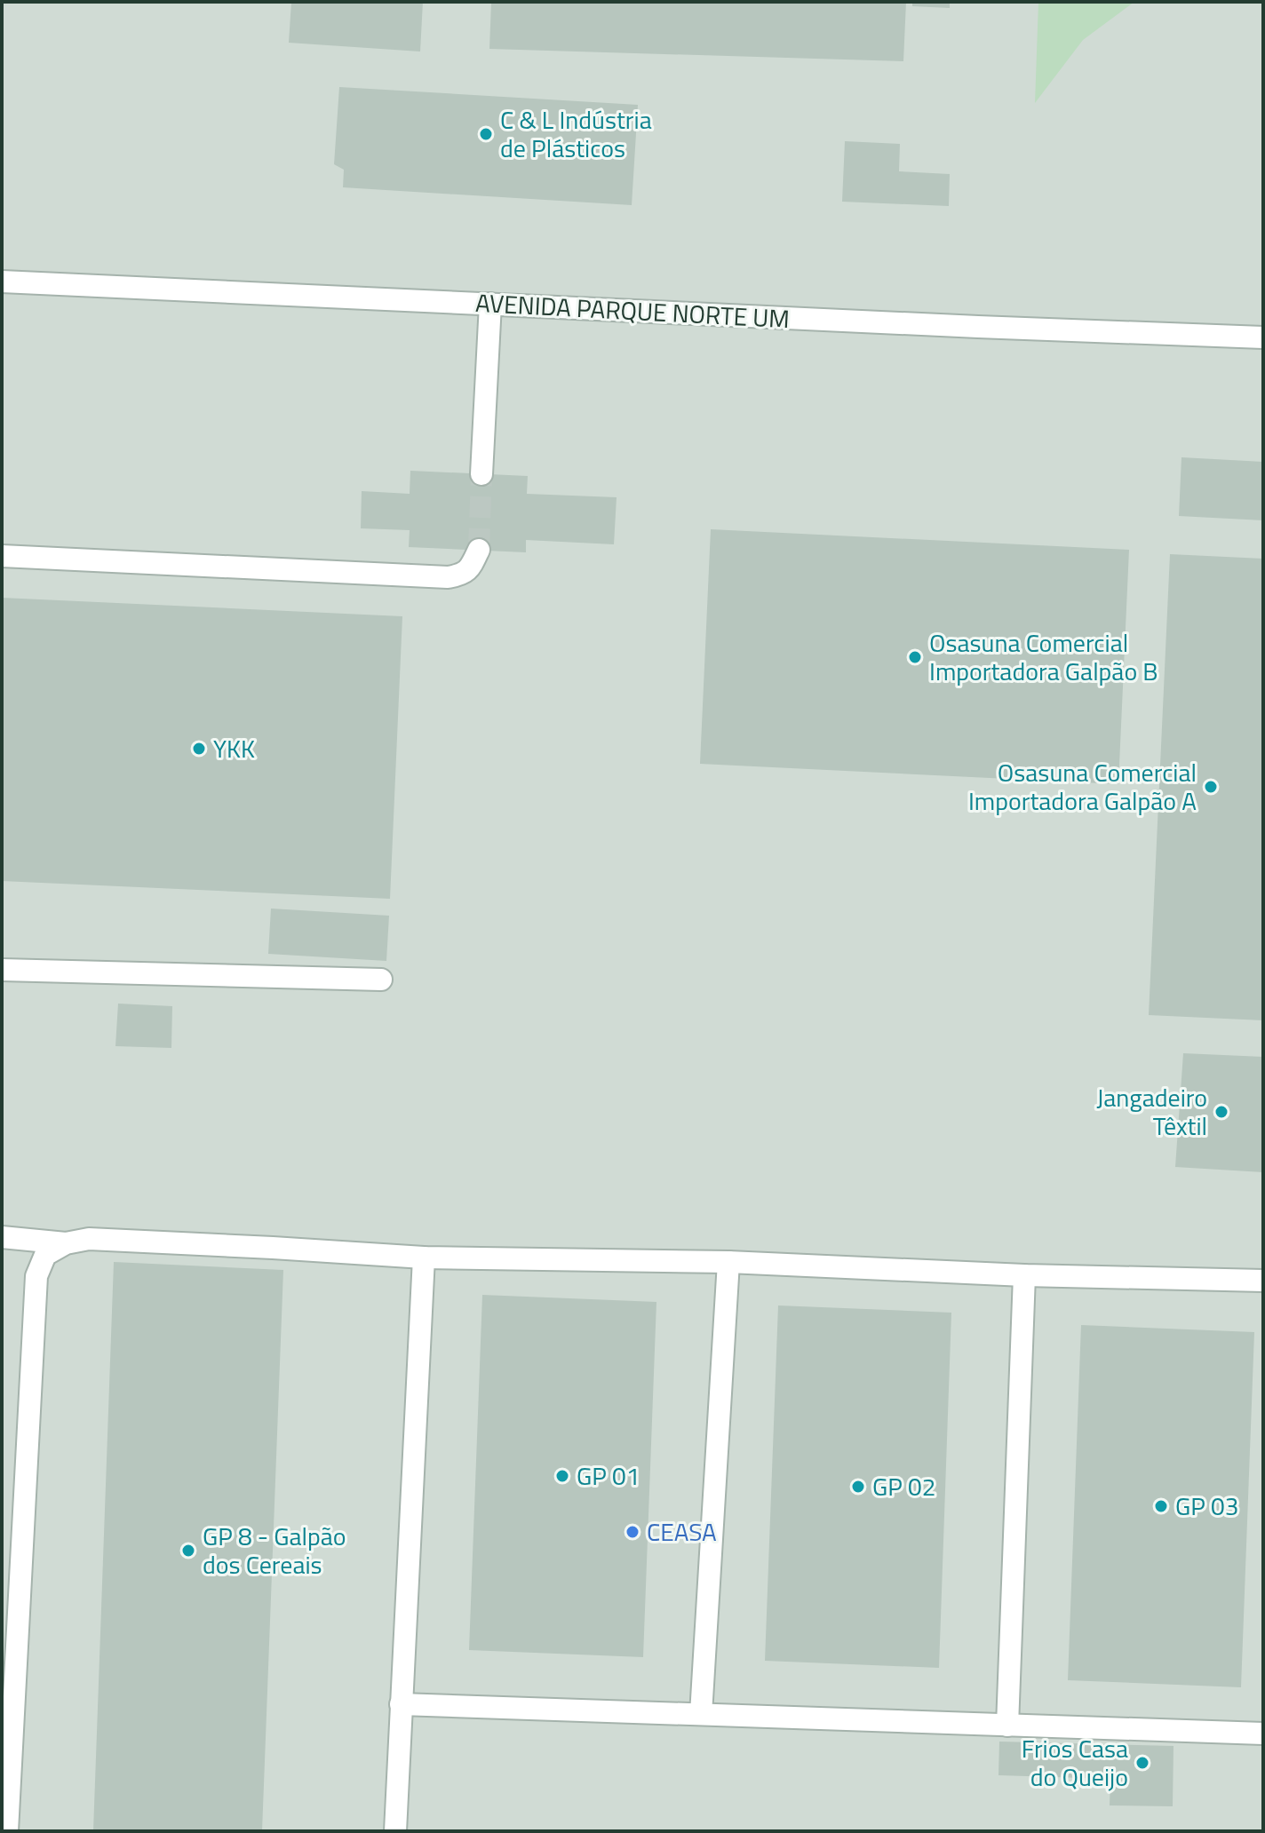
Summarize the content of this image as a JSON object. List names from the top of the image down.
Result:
{
  "streets": {
    "street": ["AVENIDA PARQUE NORTE UM"]
  },
  "places": [
    "C & L Indústria de Plásticos",
    "Osasuna Comercial Importadora Galpão B",
    "YKK",
    "Osasuna Comercial Importadora Galpão A",
    "Jangadeiro Têxtil",
    "GP 01",
    "GP 02",
    "GP 03",
    "CEASA",
    "GP 8 - Galpão dos Cereais",
    "Frios Casa do Queijo"
  ]
}
